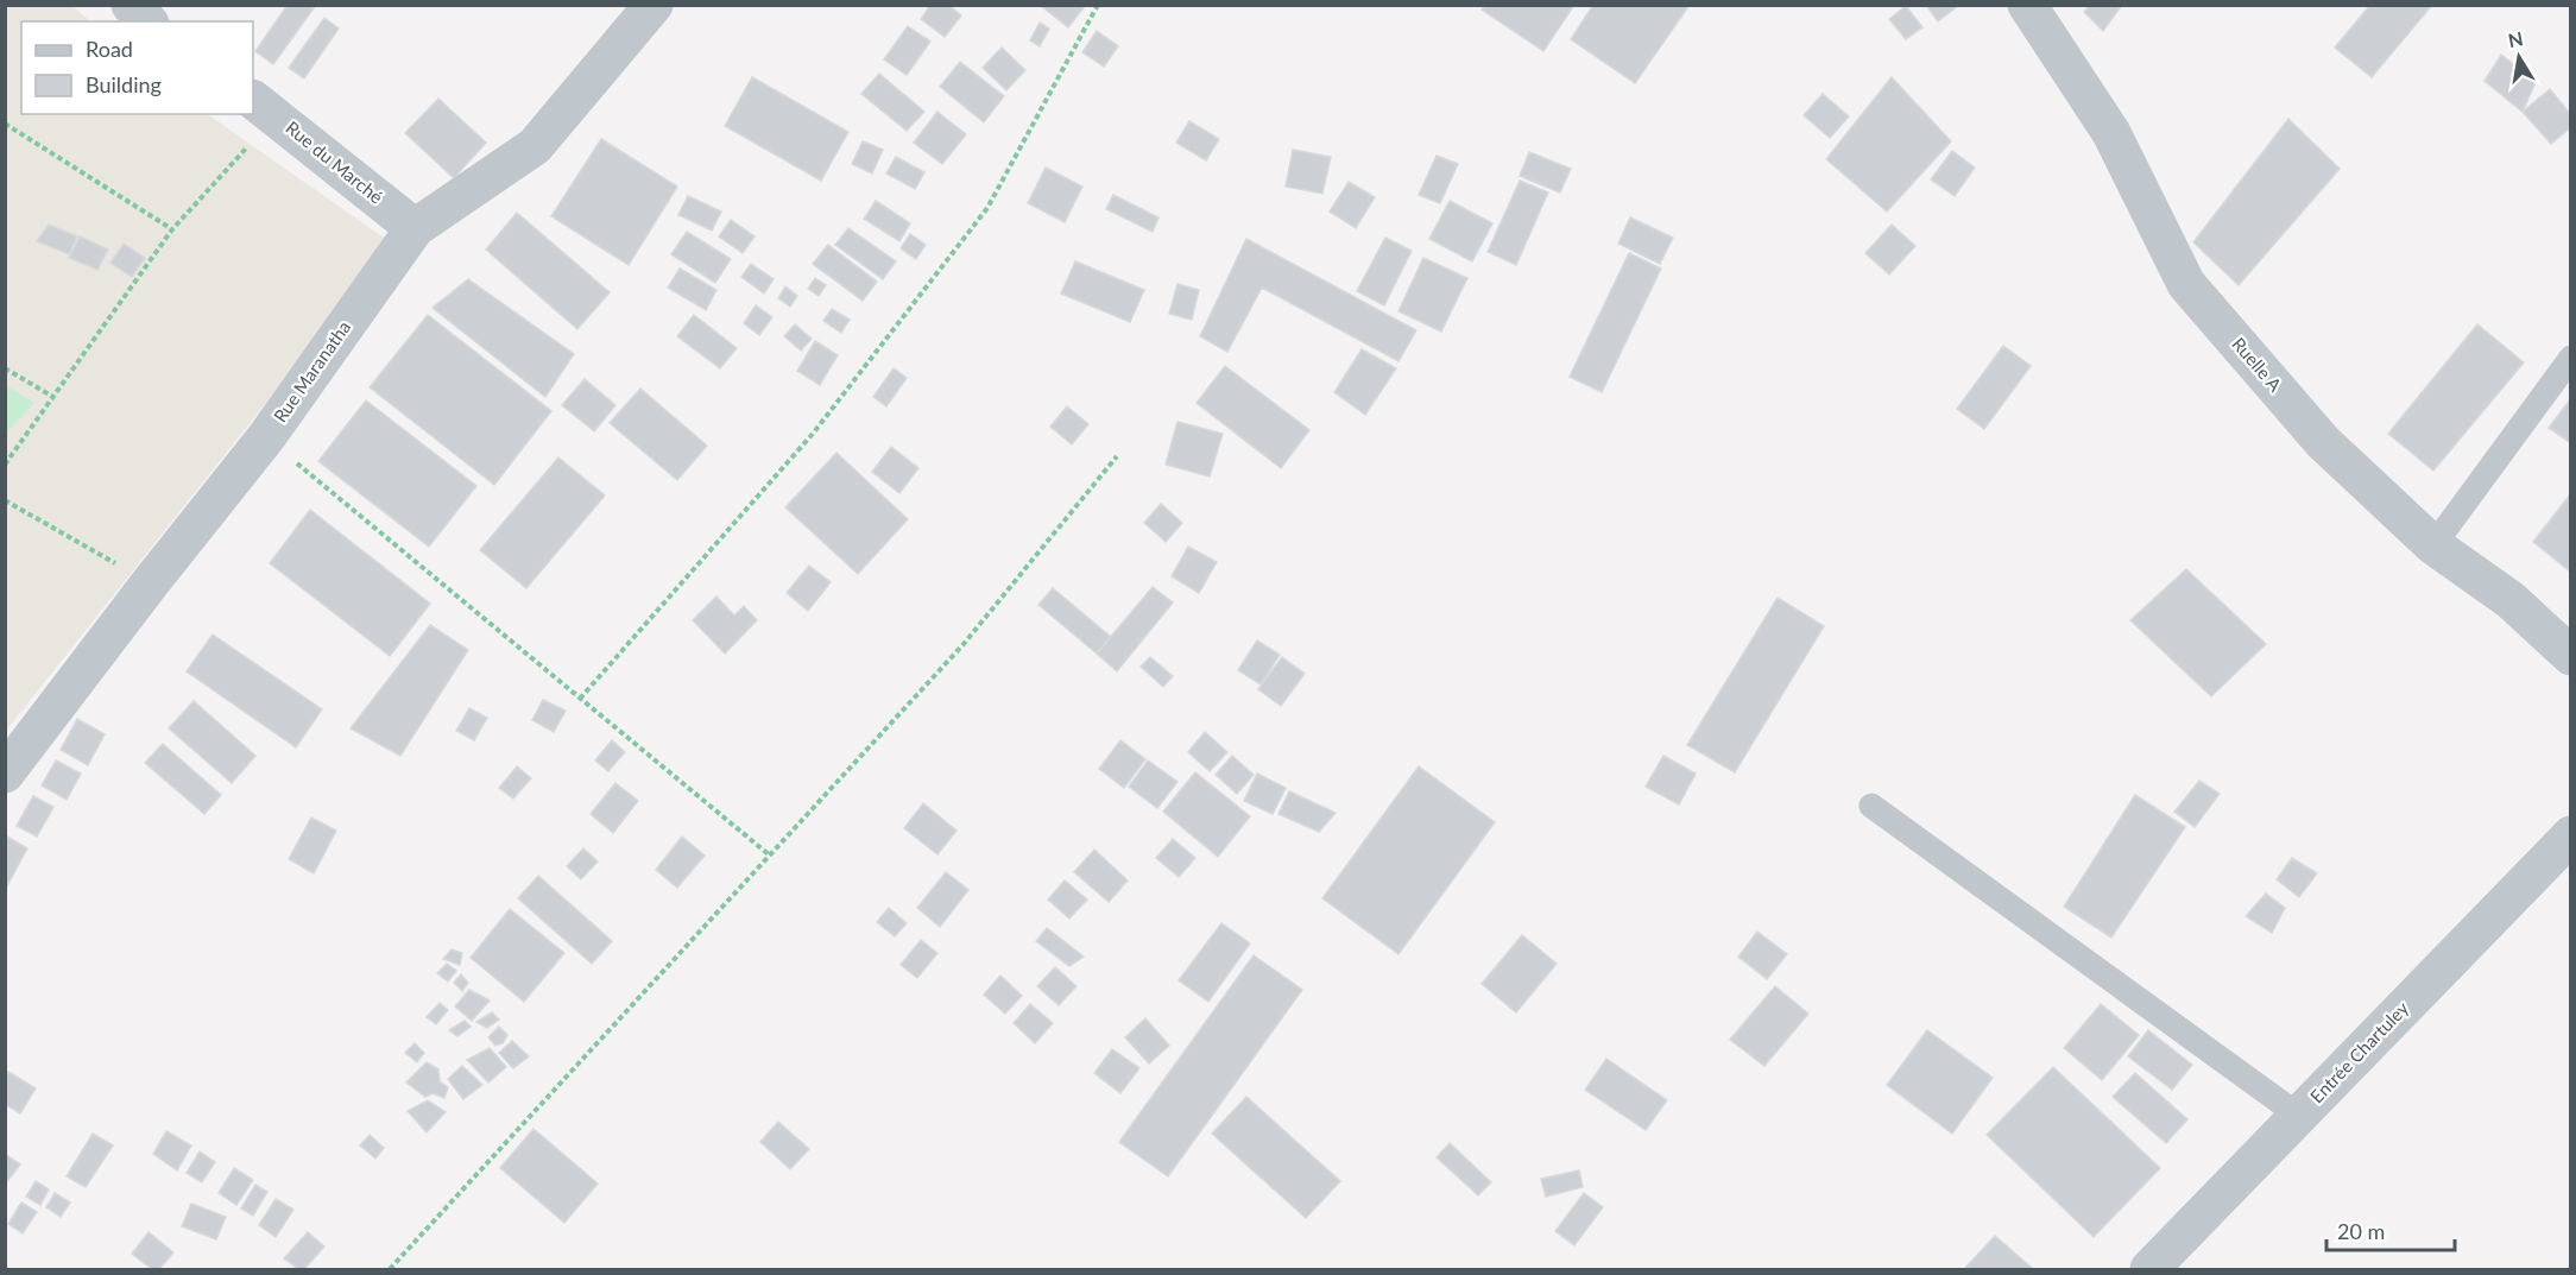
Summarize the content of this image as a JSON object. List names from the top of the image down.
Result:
{
  "streets": {
    "street": [
      "Rue du Marché",
      "Ruelle A",
      "Rue Maranatha",
      "Entrée Chartuley"
    ]
  },
  "crossings": [
    ["Rue du Marché", "Rue Maranatha"]
  ],
  "legend": ["Road", "Building"],
  "scale_bar": "20 m",
  "north": "top"
}
